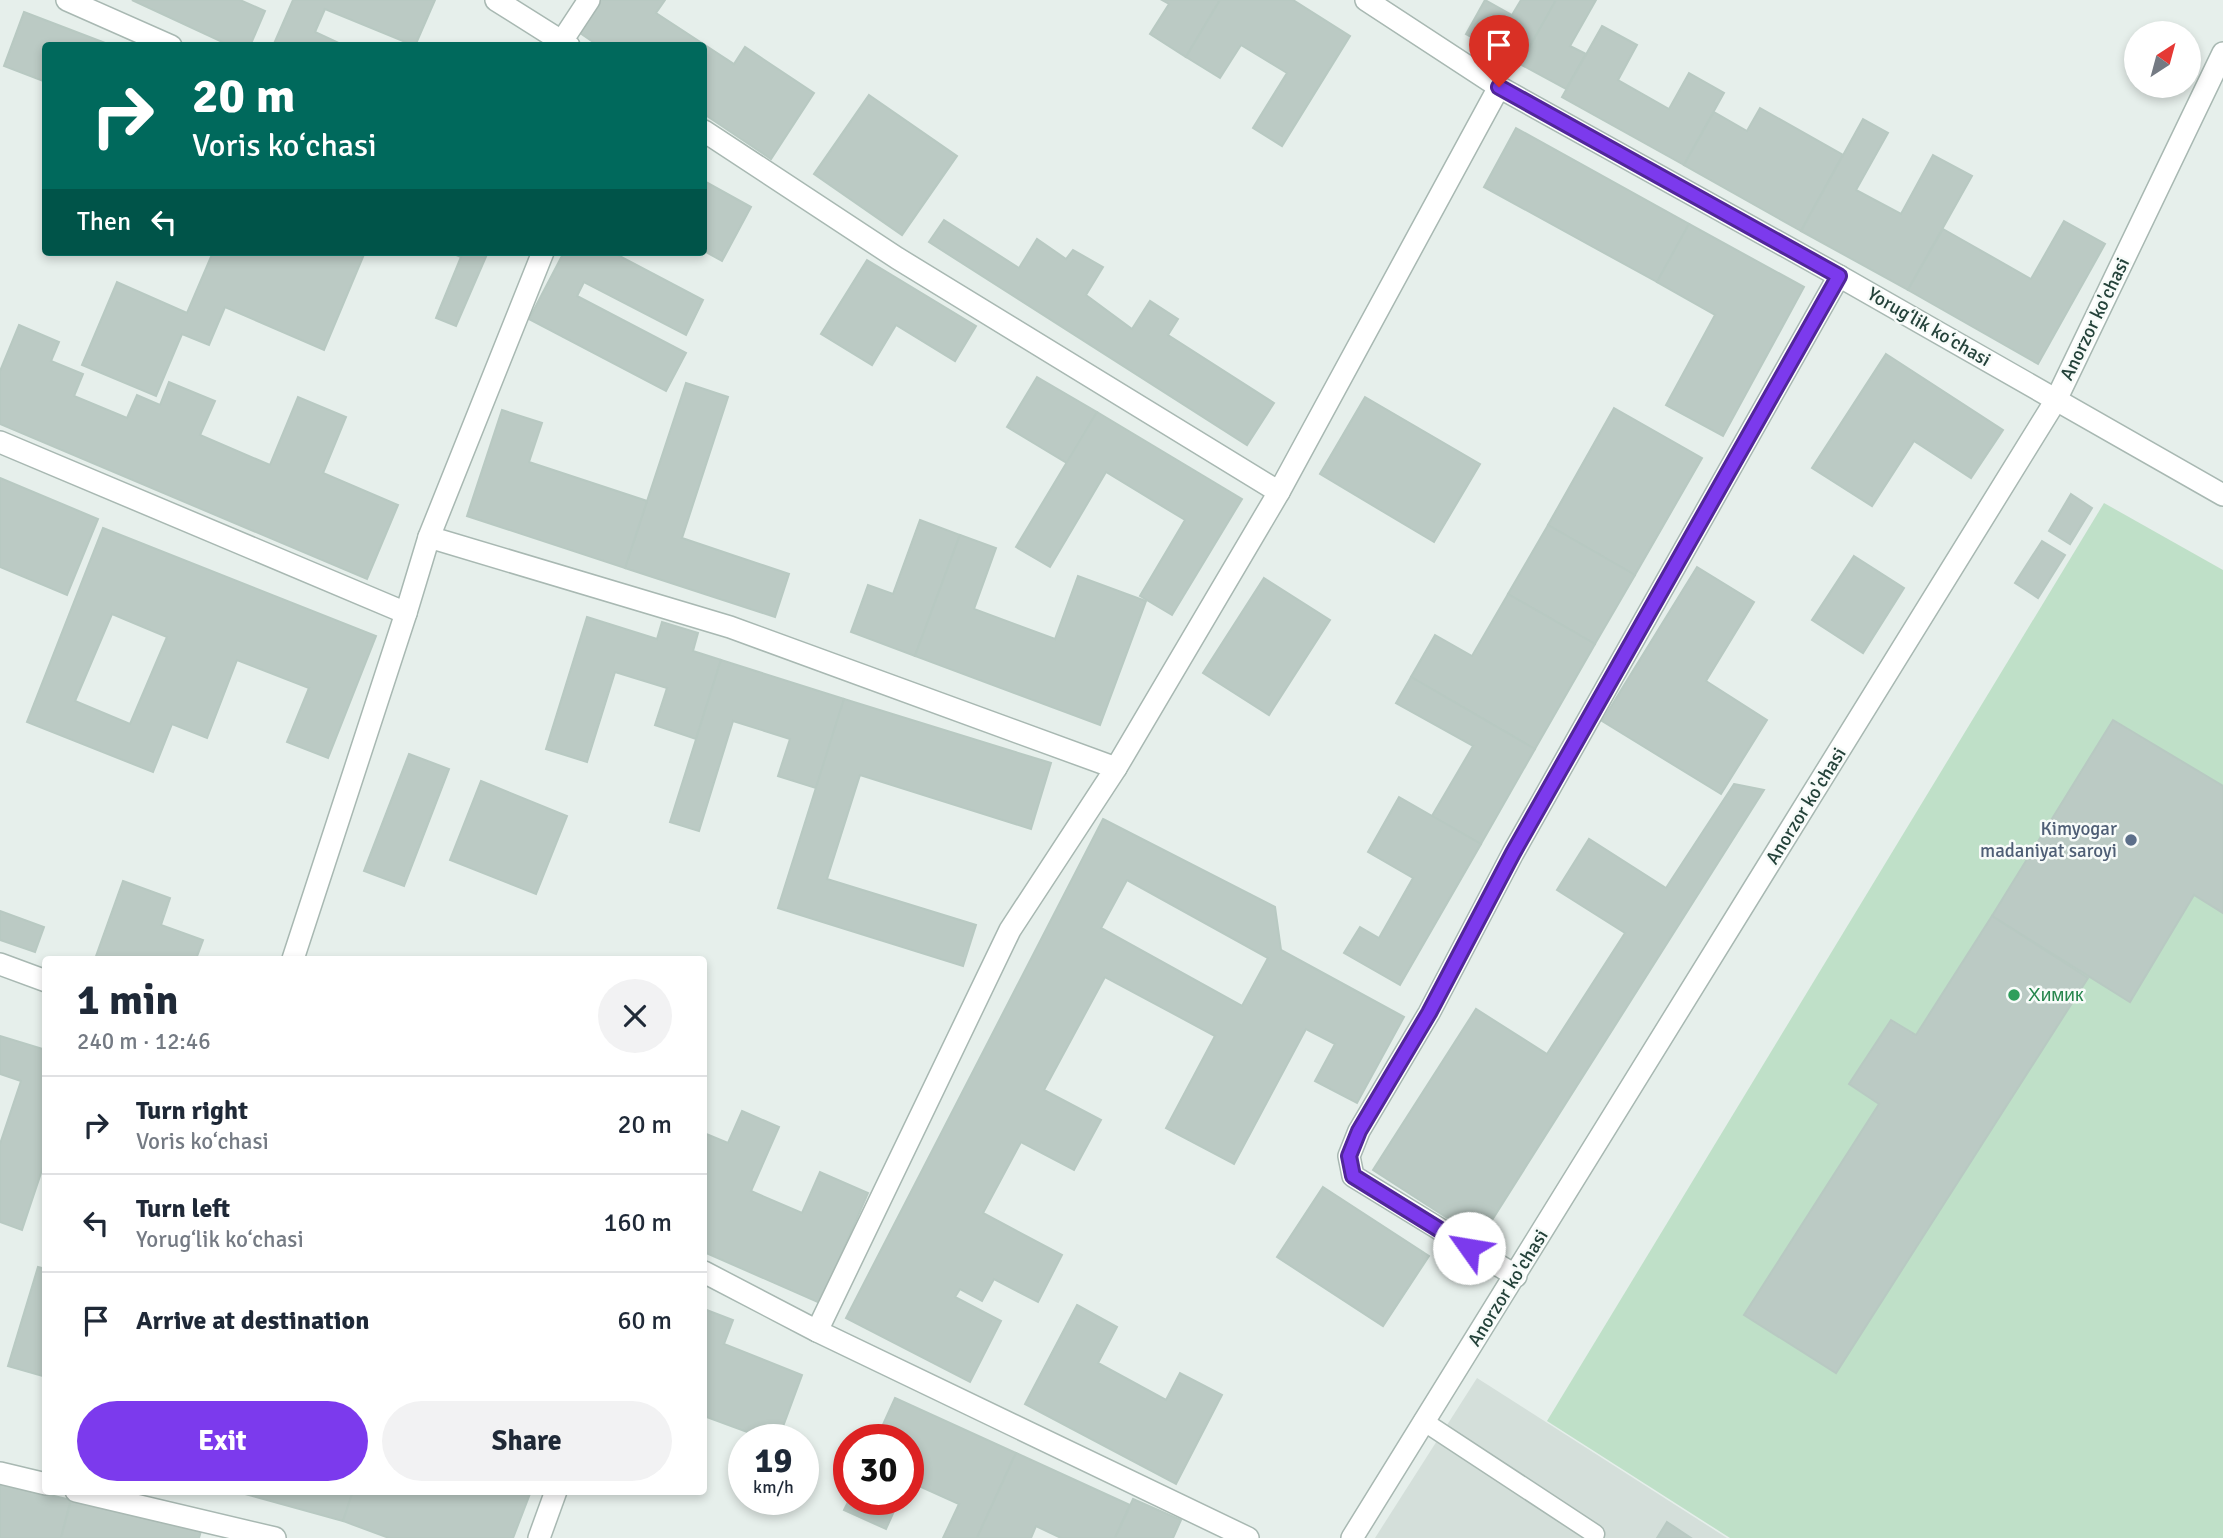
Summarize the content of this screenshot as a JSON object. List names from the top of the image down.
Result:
{
  "streets": {
    "street": ["Anorzor ko'chasi", "Yorugʻlik koʻchasi"]
  },
  "crossings": [
    ["Anorzor ko'chasi", "Yorugʻlik koʻchasi"]
  ],
  "places": ["Kimyogar madaniyat saroyi", "Химик"],
  "north": "top right",
  "page": {
    "turn": ["20 m", "Voris koʻchasi"],
    "then": "Then",
    "heading": ["1 min", "240 m · 12:46"],
    "list": [
      {
        "name": "Turn right",
        "note": "Voris koʻchasi",
        "value": "20 m"
      },
      {
        "name": "Turn left",
        "note": "Yorugʻlik koʻchasi",
        "value": "160 m"
      },
      {
        "name": "Arrive at destination",
        "value": "60 m"
      }
    ],
    "buttons": ["Exit", "Share"],
    "speed": "19 km/h",
    "limit": "30"
  }
}
